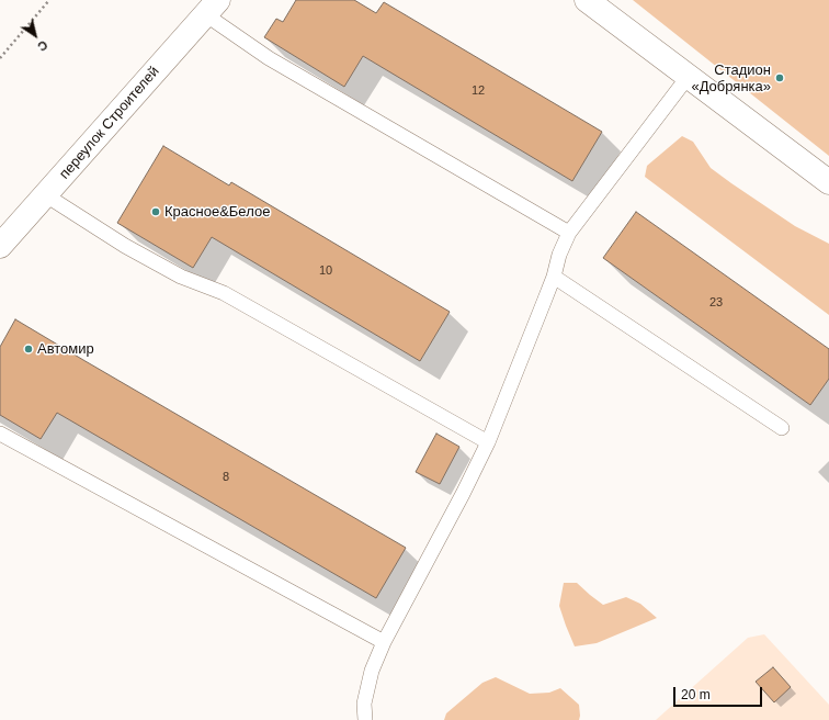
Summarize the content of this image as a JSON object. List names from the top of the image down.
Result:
{
  "streets": {
    "street": ["переулок Строителей"]
  },
  "places": ["Стадион «Добрянка»", "Красное&Белое", "Автомир"],
  "house_numbers": [
    "12",
    "10",
    "23",
    "8"
  ],
  "scale_bar": "20 m",
  "north": "bottom right"
}
